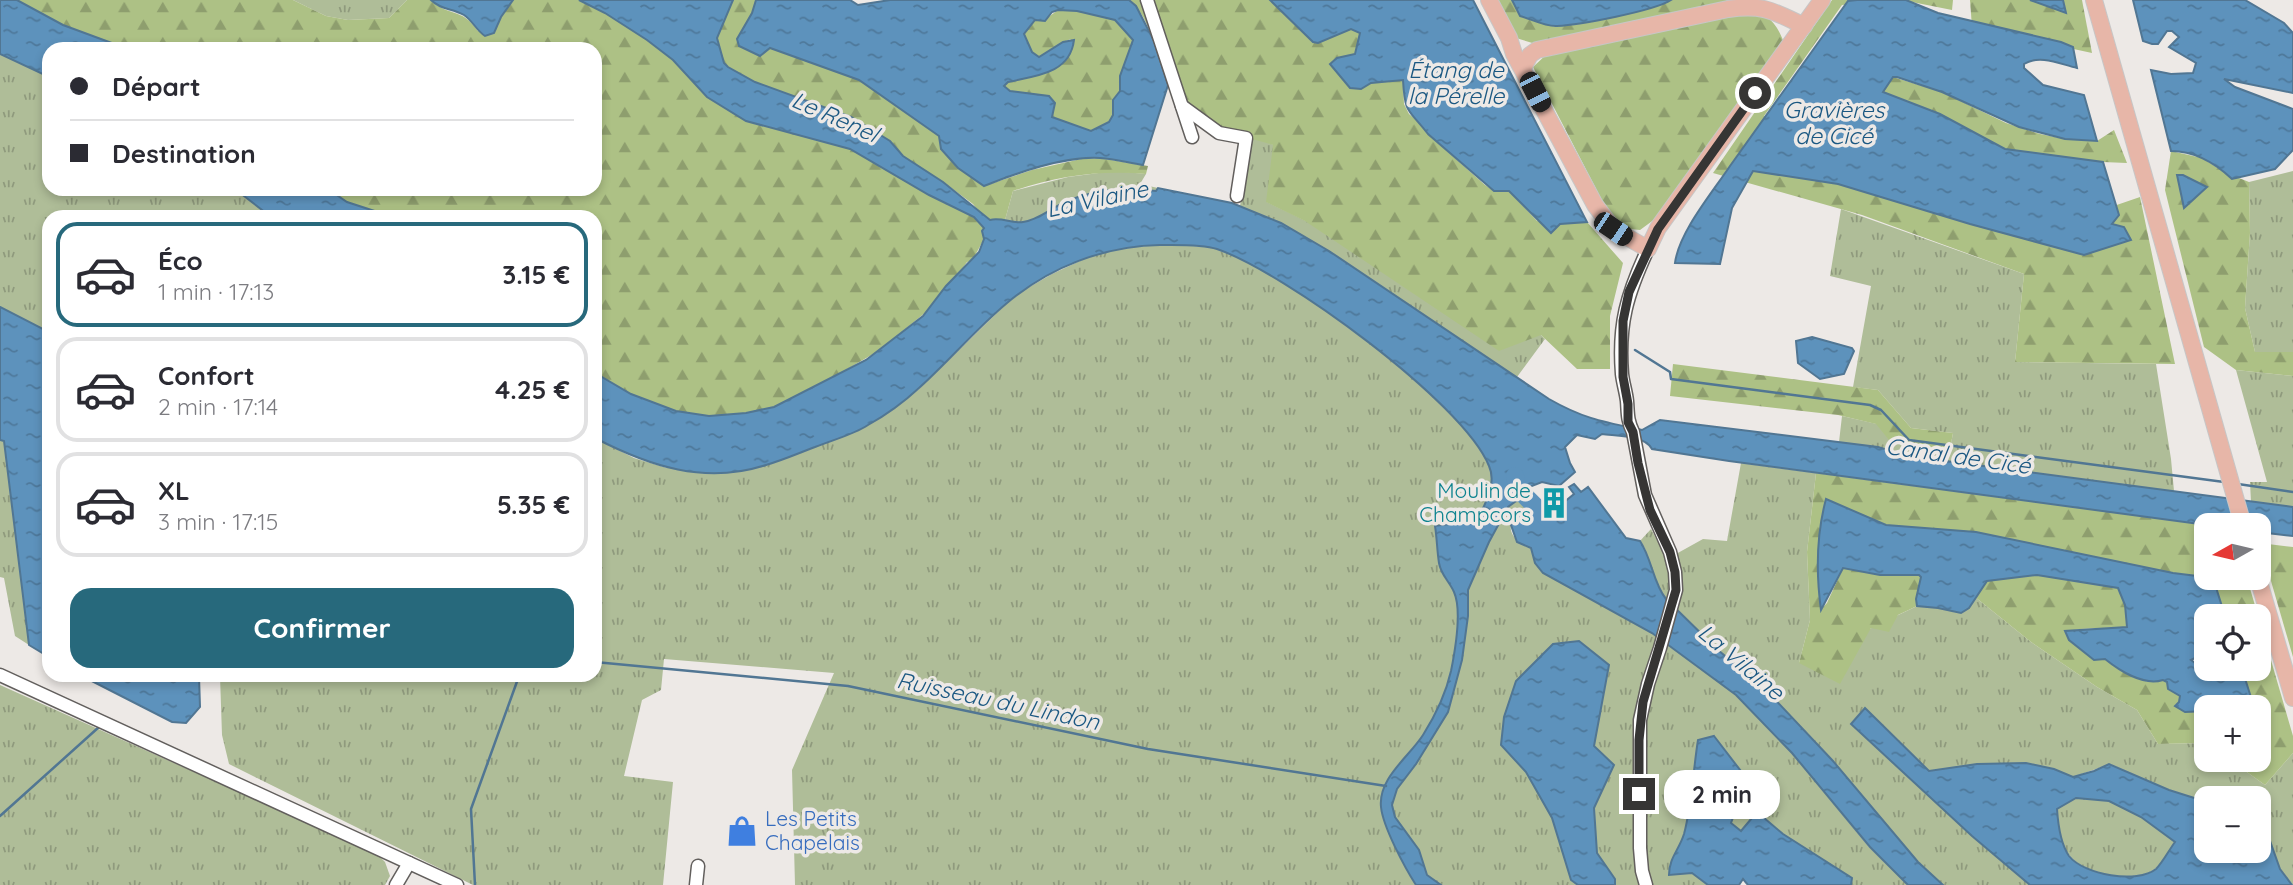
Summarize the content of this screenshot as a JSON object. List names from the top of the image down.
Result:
{
  "water": [
    "Étang de la Pérelle",
    "Gravières de Cicé",
    "Le Renel",
    "La Vilaine",
    "Canal de Cicé",
    "Ruisseau du Lindon"
  ],
  "places": {
    "building": ["Moulin de Champcors"],
    "shop": ["Les Petits Chapelais"]
  },
  "north": "left",
  "page": {
    "banner": ["Départ", "Destination"],
    "list": [
      {
        "name": "Éco",
        "note": "1 min · 17:13",
        "value": "3.15 €"
      },
      {
        "name": "Confort",
        "note": "2 min · 17:14",
        "value": "4.25 €"
      },
      {
        "name": "XL",
        "note": "3 min · 17:15",
        "value": "5.35 €"
      }
    ],
    "map_buttons": ["+", "−"],
    "buttons": "Confirmer",
    "bubble": "2 min"
  }
}
